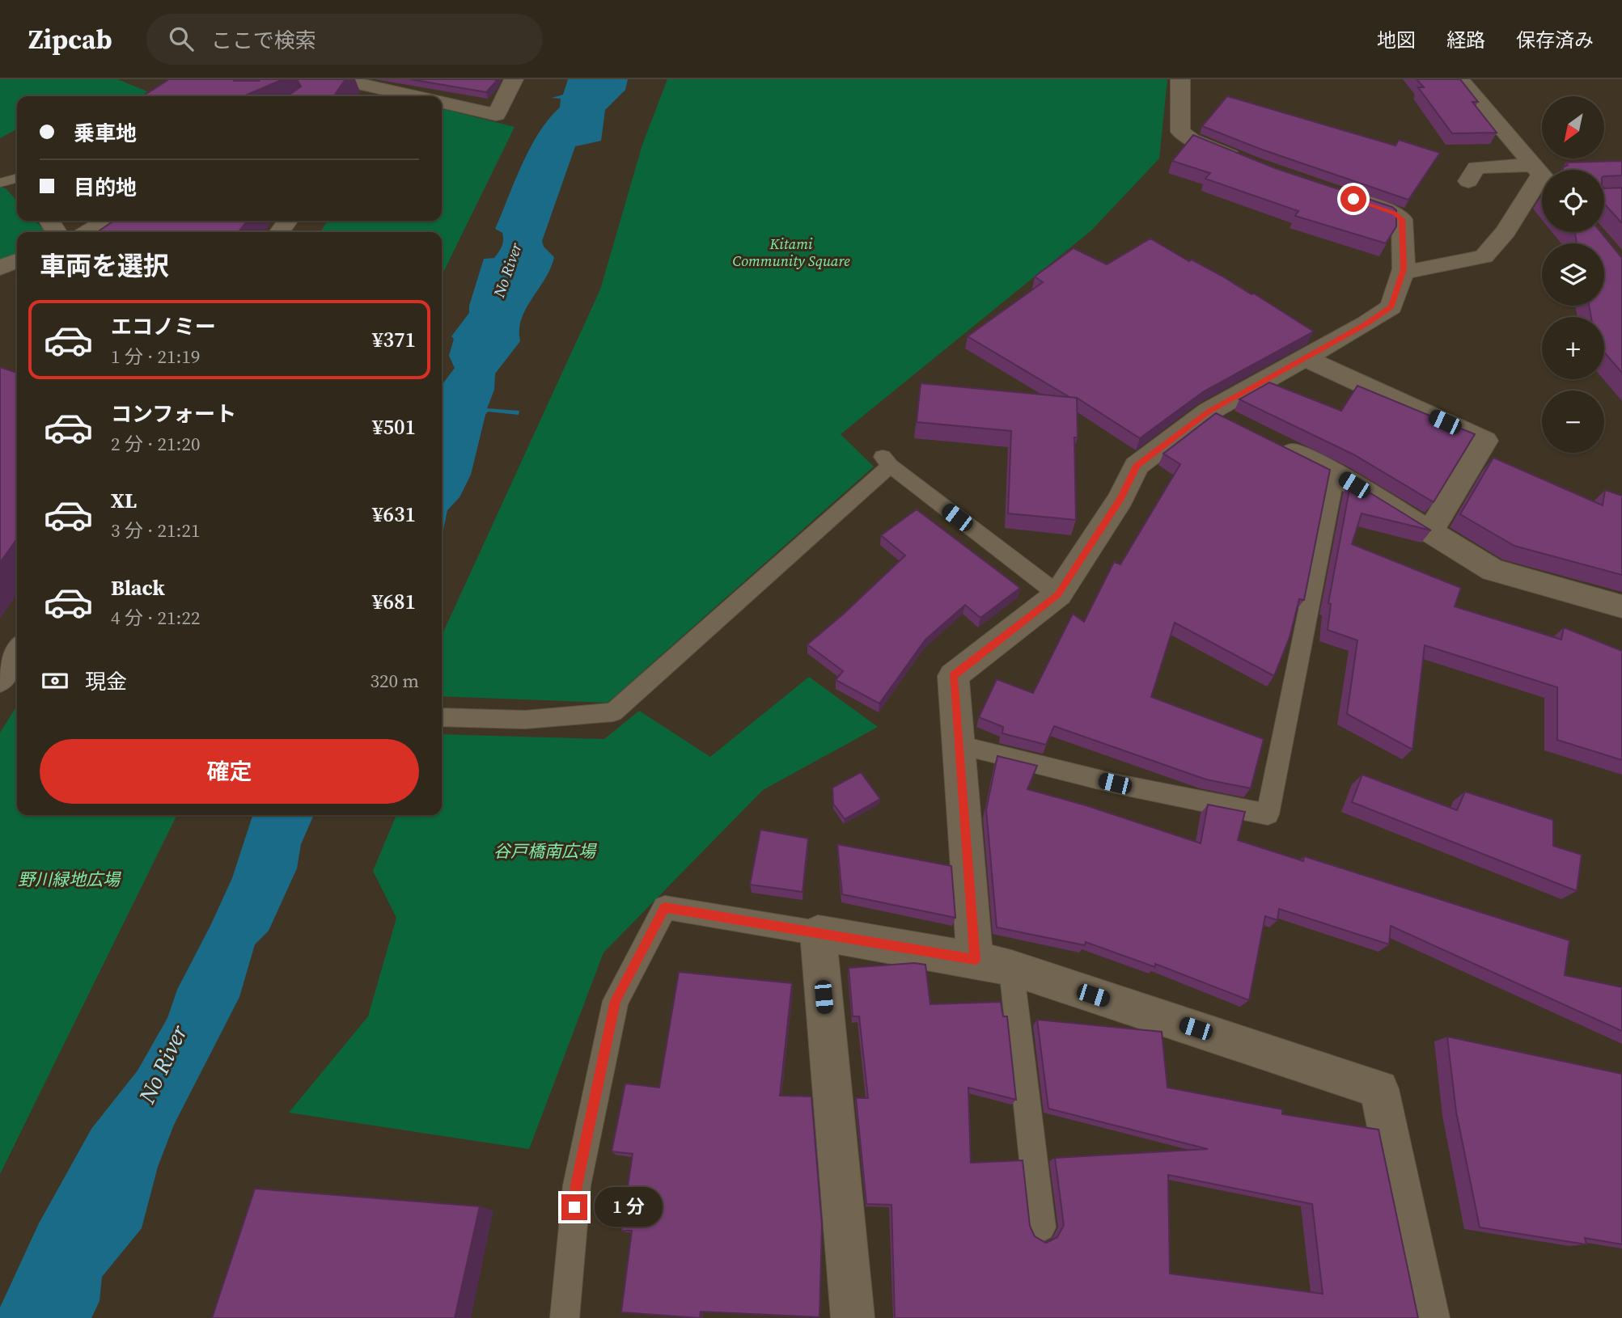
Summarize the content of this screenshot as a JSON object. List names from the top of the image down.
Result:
{
  "water": ["No River"],
  "parks": ["Kitami Community Square", "谷戸橋南広場", "野川緑地広場"],
  "north": "bottom left",
  "page": {
    "header": "Zipcab",
    "search": "ここで検索",
    "nav": ["地図", "経路", "保存済み"],
    "map_buttons": ["+", "−"],
    "banner": ["乗車地", "目的地"],
    "heading": "車両を選択",
    "list": [
      {
        "name": "エコノミー",
        "note": "1 分 · 21:19",
        "value": "¥371"
      },
      {
        "name": "コンフォート",
        "note": "2 分 · 21:20",
        "value": "¥501"
      },
      {
        "name": "XL",
        "note": "3 分 · 21:21",
        "value": "¥631"
      },
      {
        "name": "Black",
        "note": "4 分 · 21:22",
        "value": "¥681"
      }
    ],
    "pay": ["現金", "320 m"],
    "buttons": "確定",
    "bubble": "1 分"
  }
}
